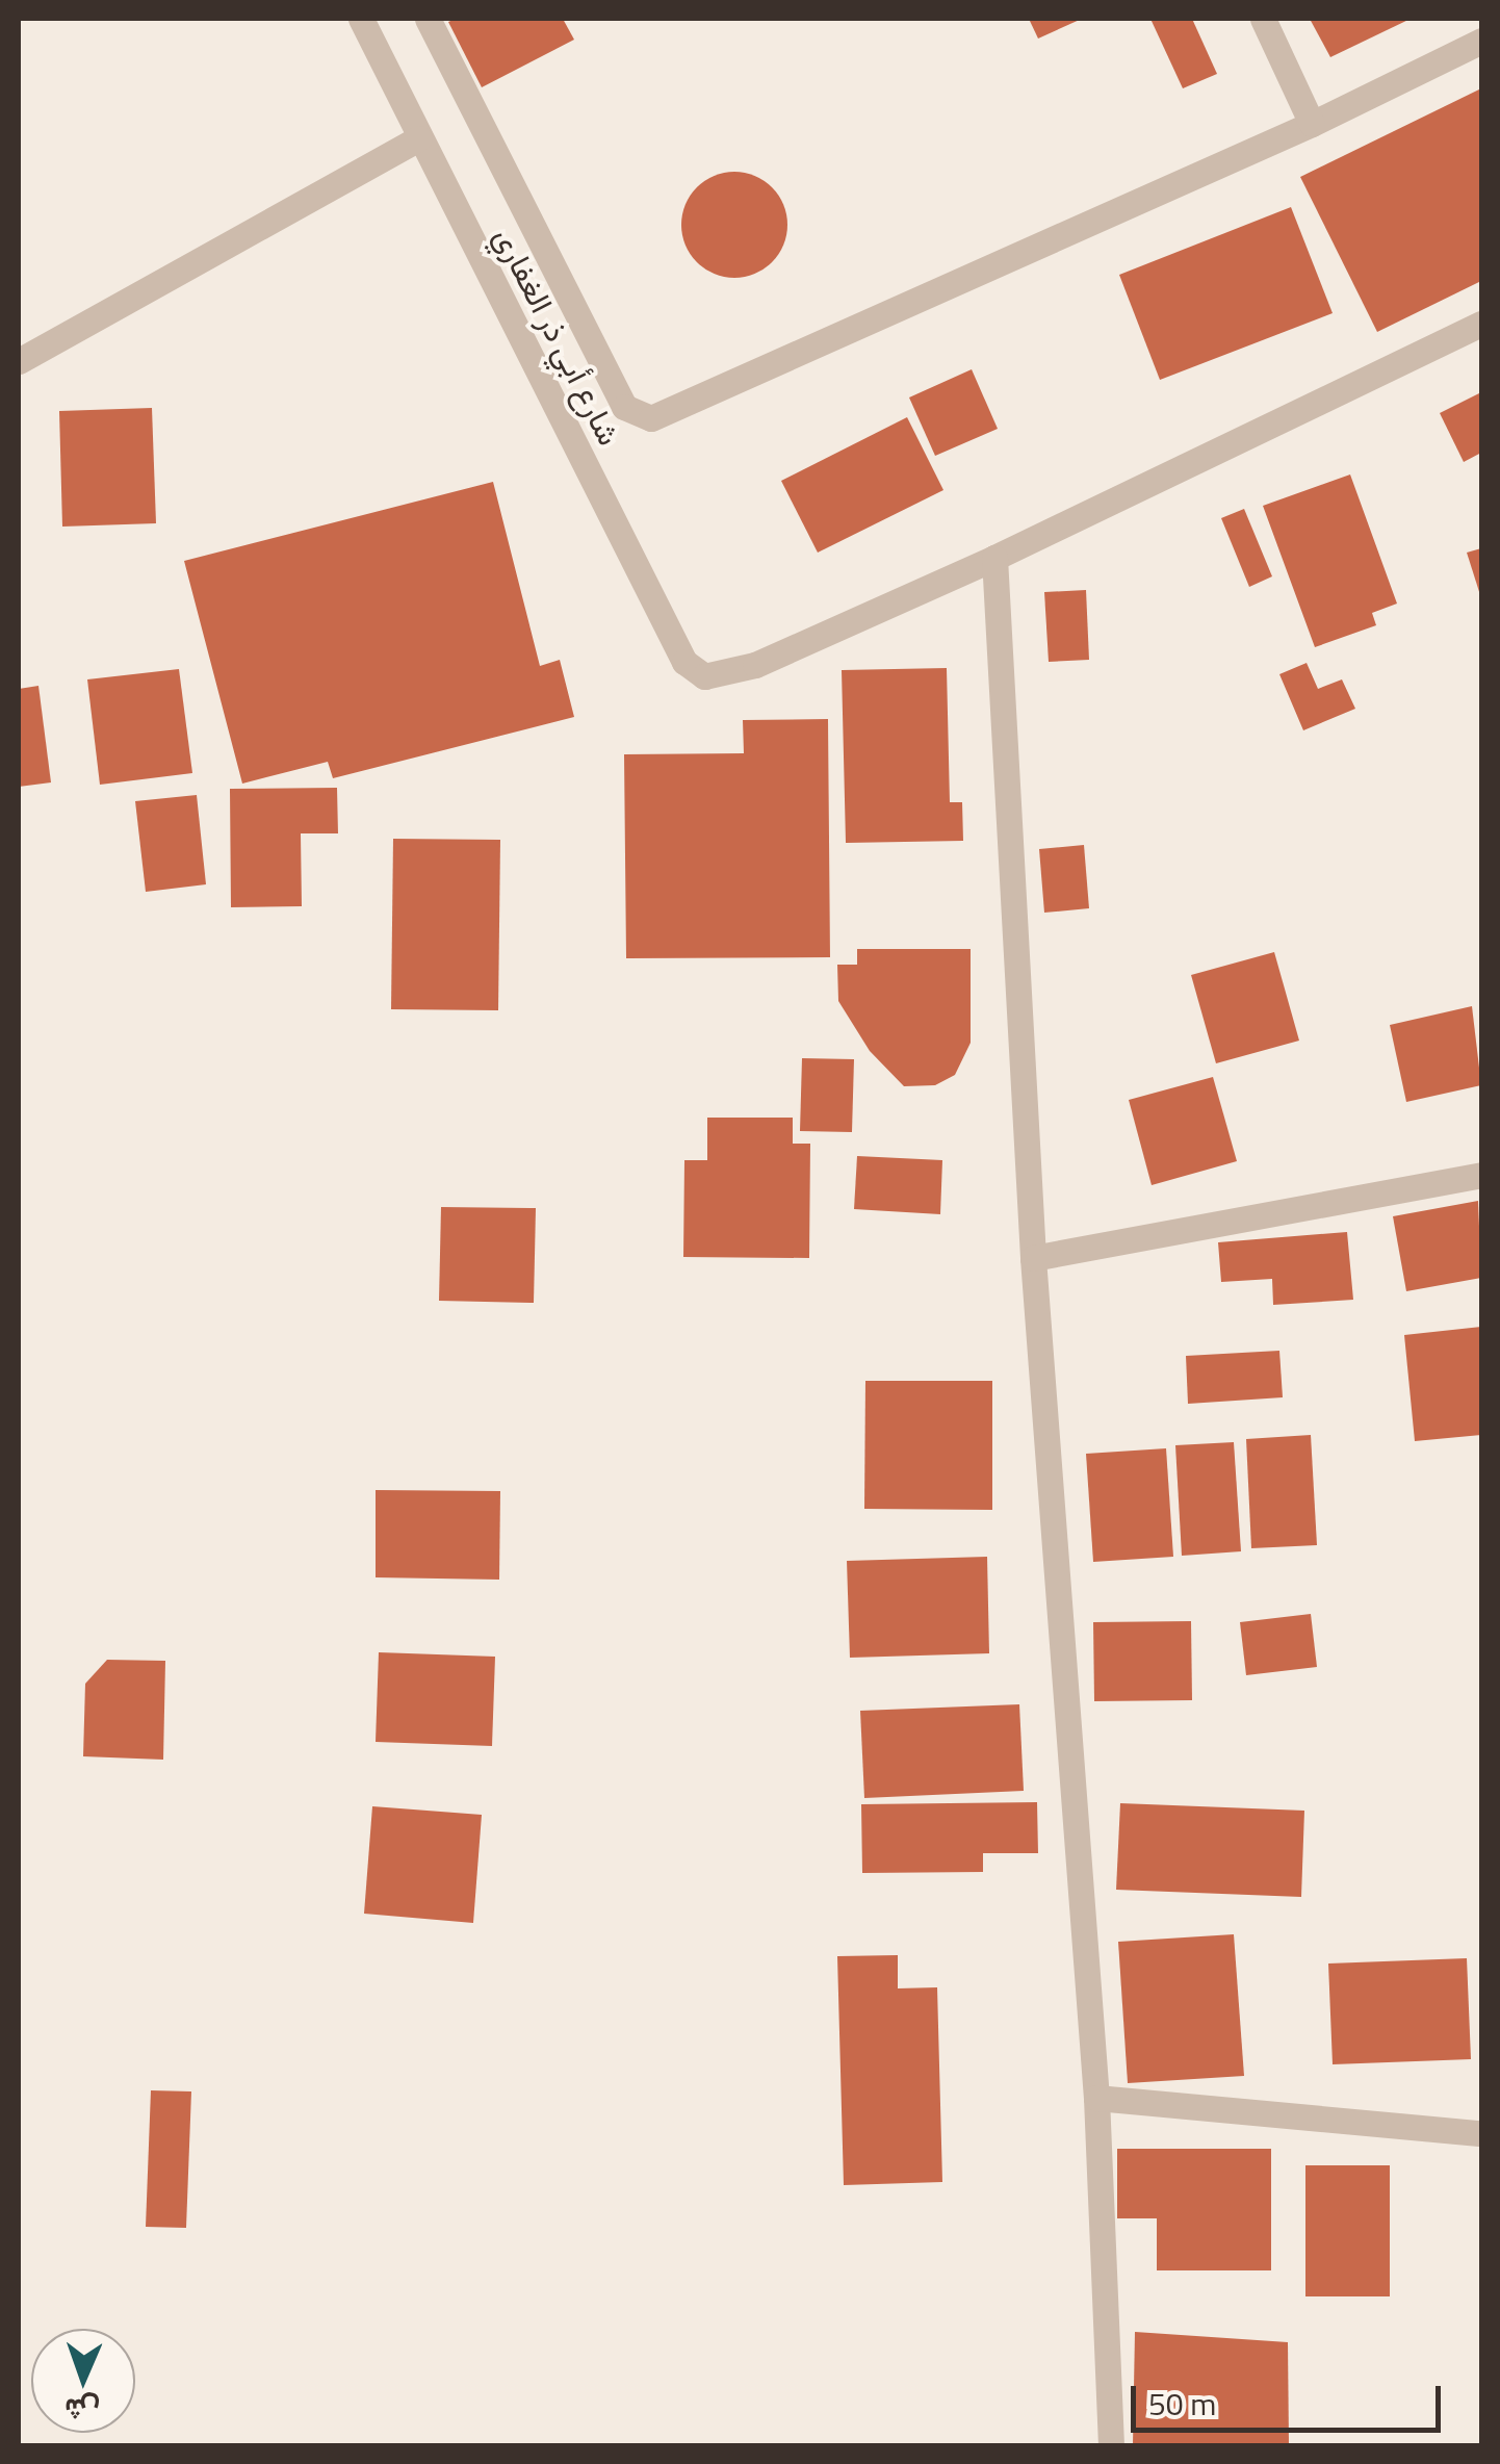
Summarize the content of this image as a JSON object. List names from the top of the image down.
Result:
{
  "streets": {
    "street": ["شارع أبي ذر الغفاري"]
  },
  "scale_bar": "50 m",
  "north": "bottom"
}
